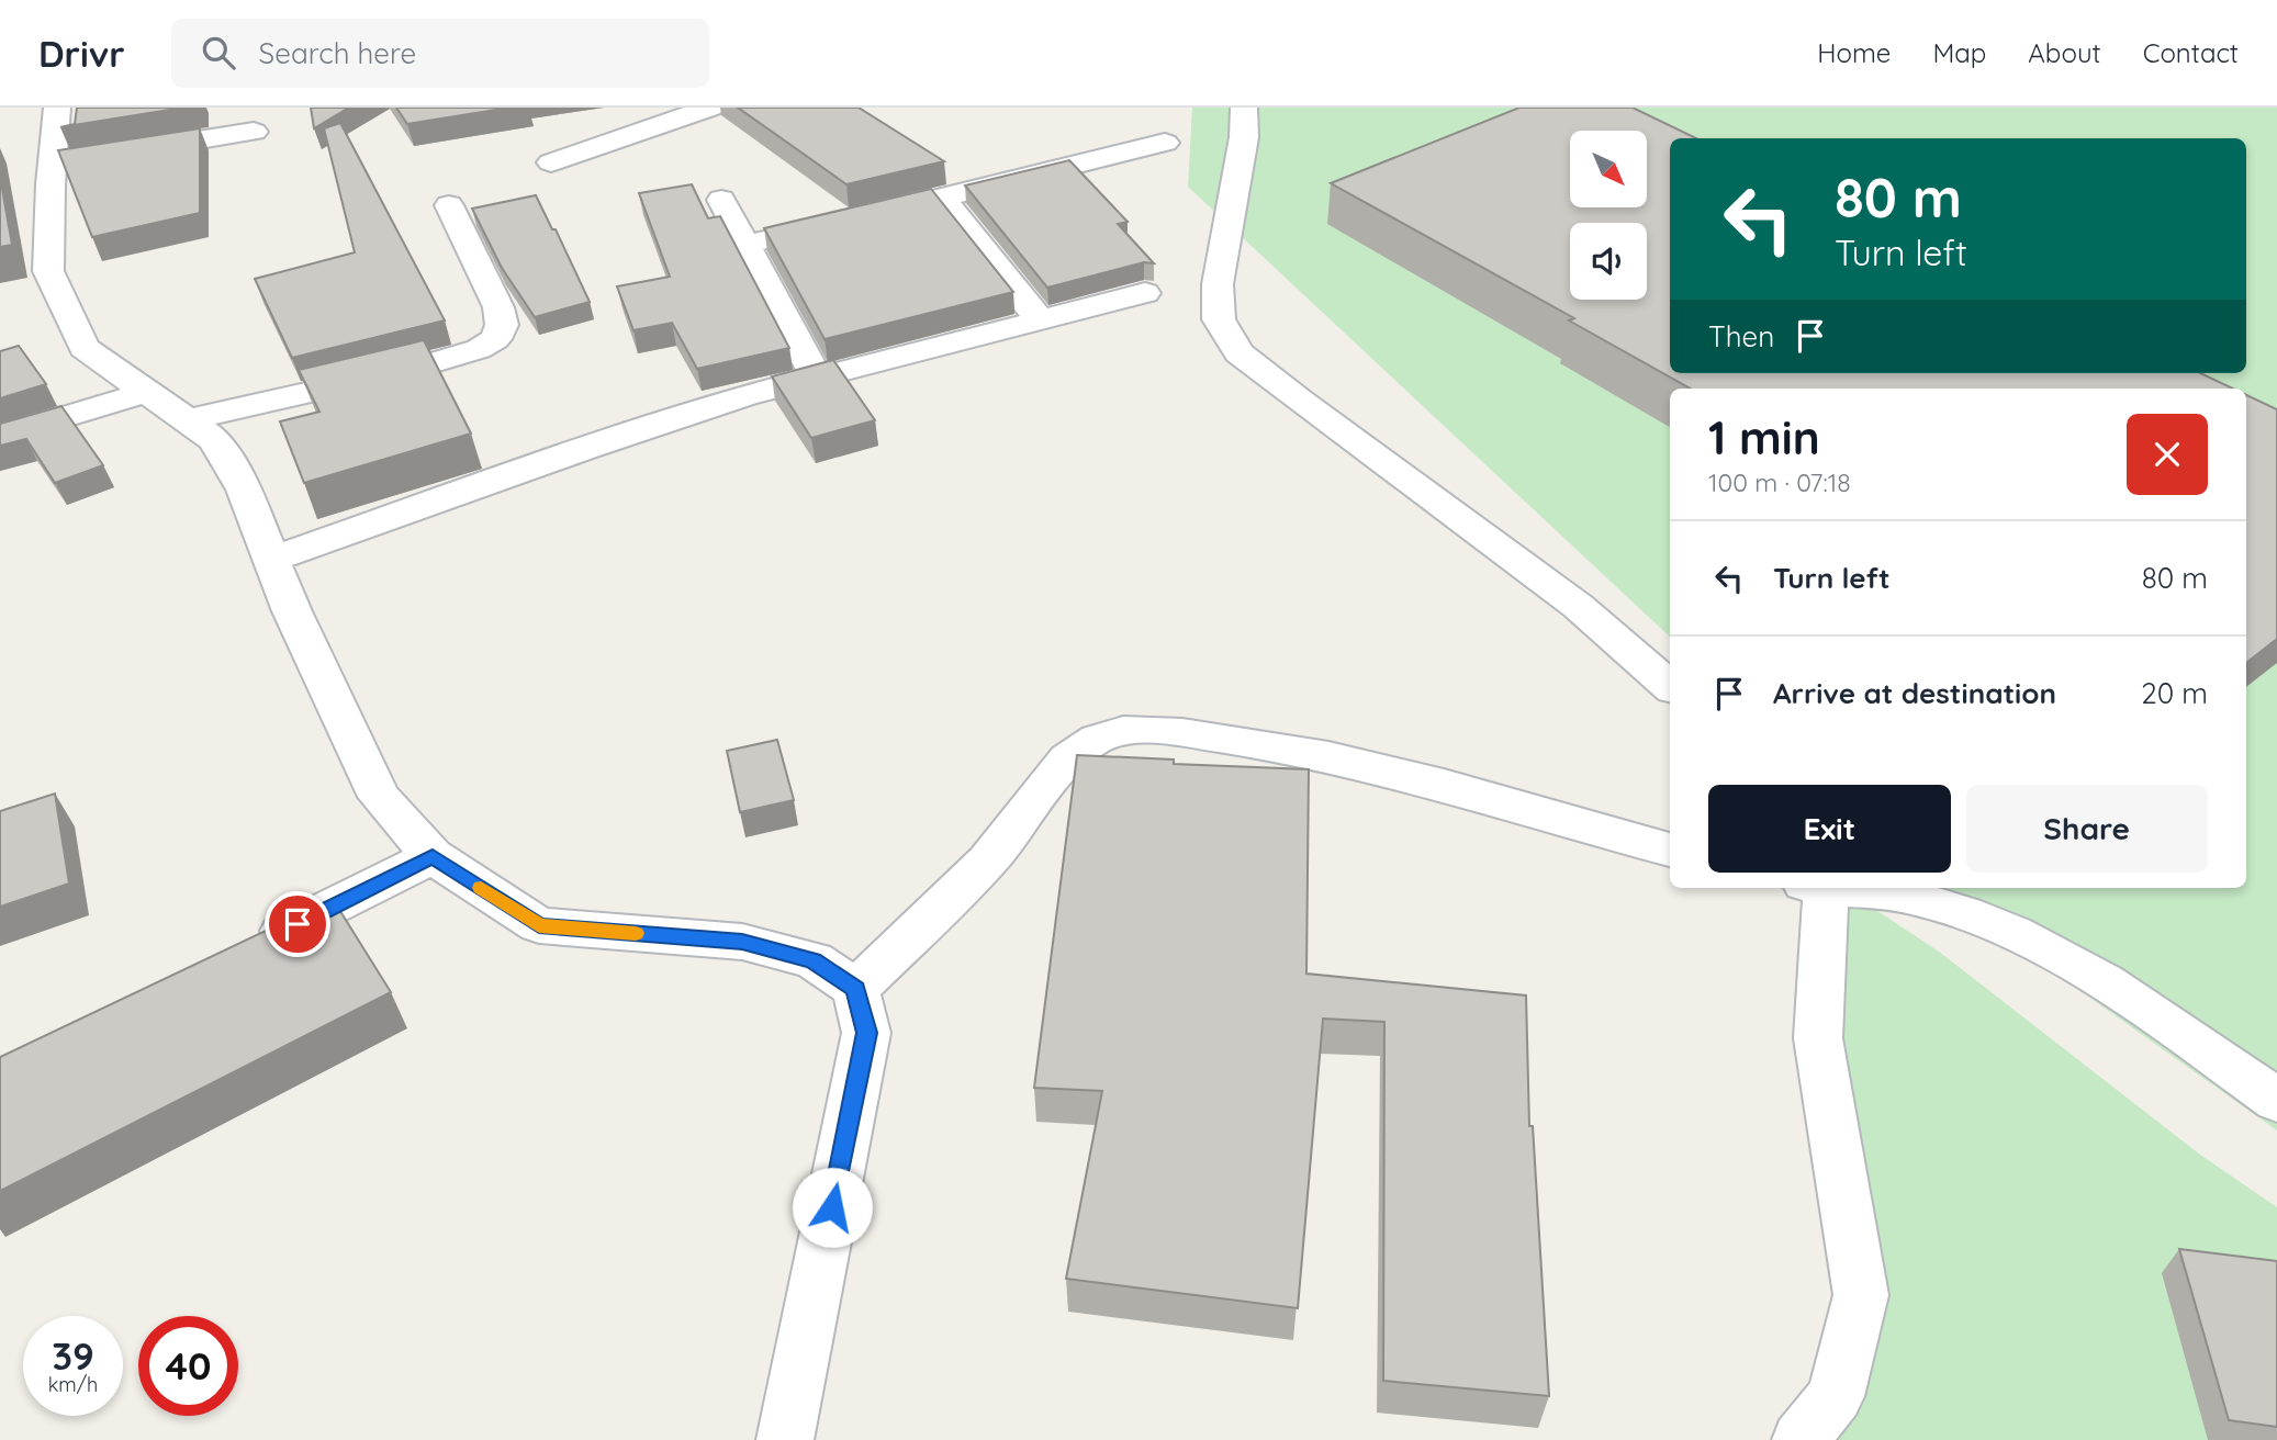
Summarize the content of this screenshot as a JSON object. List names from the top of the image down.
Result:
{
  "north": "bottom right",
  "page": {
    "header": "Drivr",
    "search": "Search here",
    "nav": [
      "Home",
      "Map",
      "About",
      "Contact"
    ],
    "turn": ["80 m", "Turn left"],
    "then": "Then",
    "heading": ["1 min", "100 m · 07:18"],
    "list": [
      {
        "name": "Turn left",
        "value": "80 m"
      },
      {
        "name": "Arrive at destination",
        "value": "20 m"
      }
    ],
    "buttons": ["Exit", "Share"],
    "speed": "39 km/h",
    "limit": "40"
  }
}
